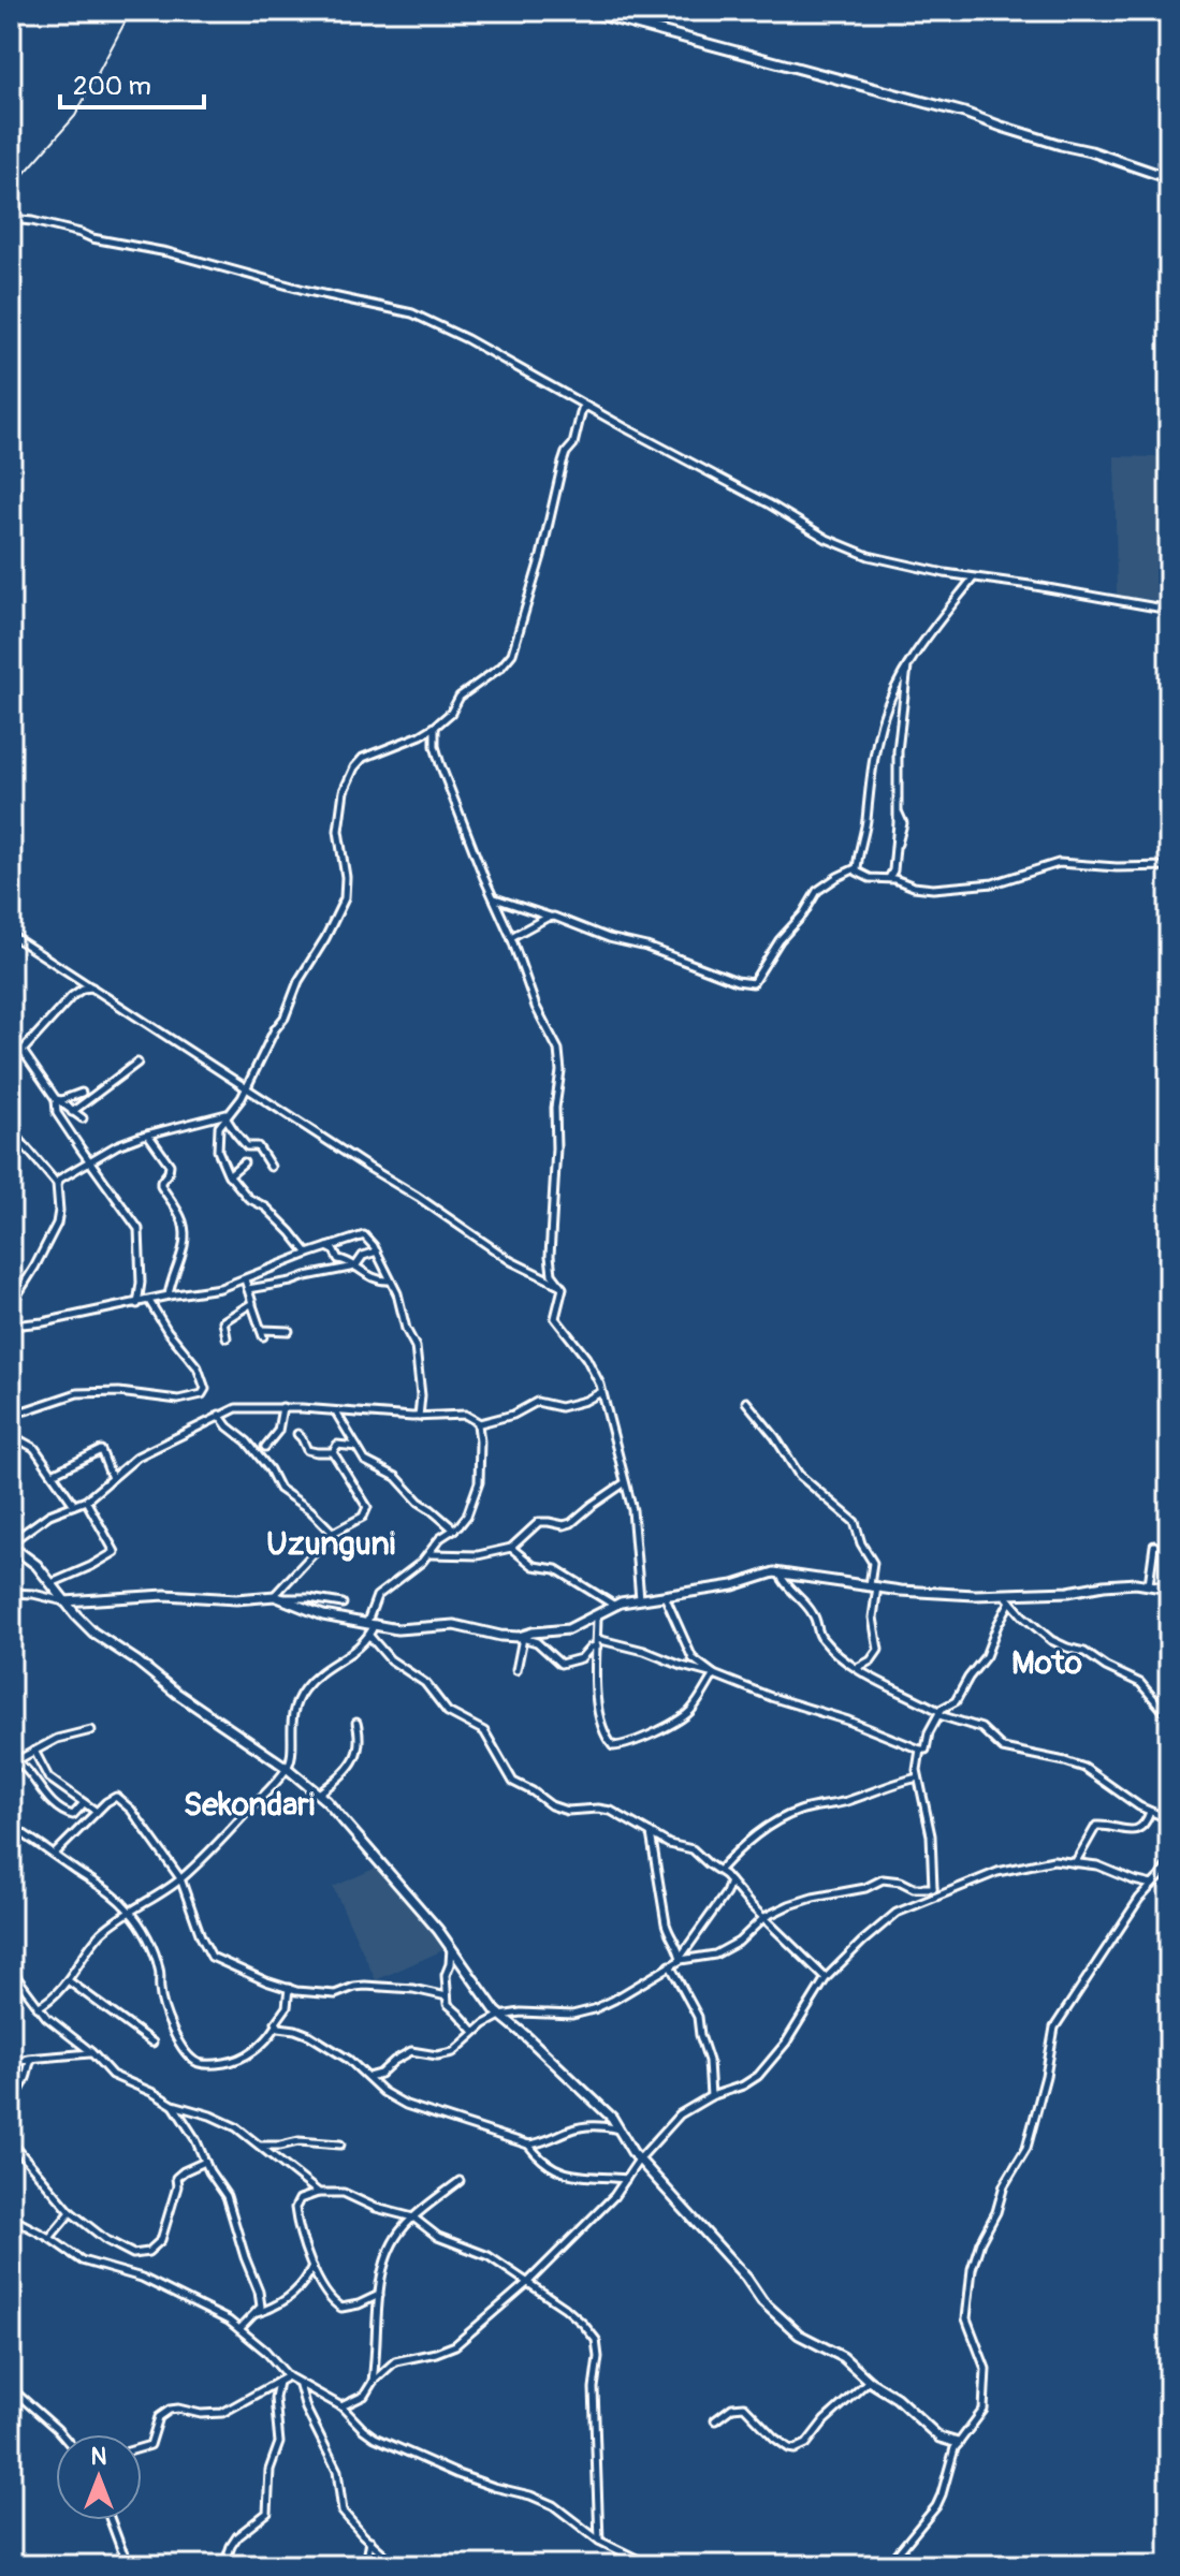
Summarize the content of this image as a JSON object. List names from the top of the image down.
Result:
{
  "districts": ["Uzunguni", "Moto", "Sekondari"],
  "scale_bar": "200 m",
  "north": "top"
}
